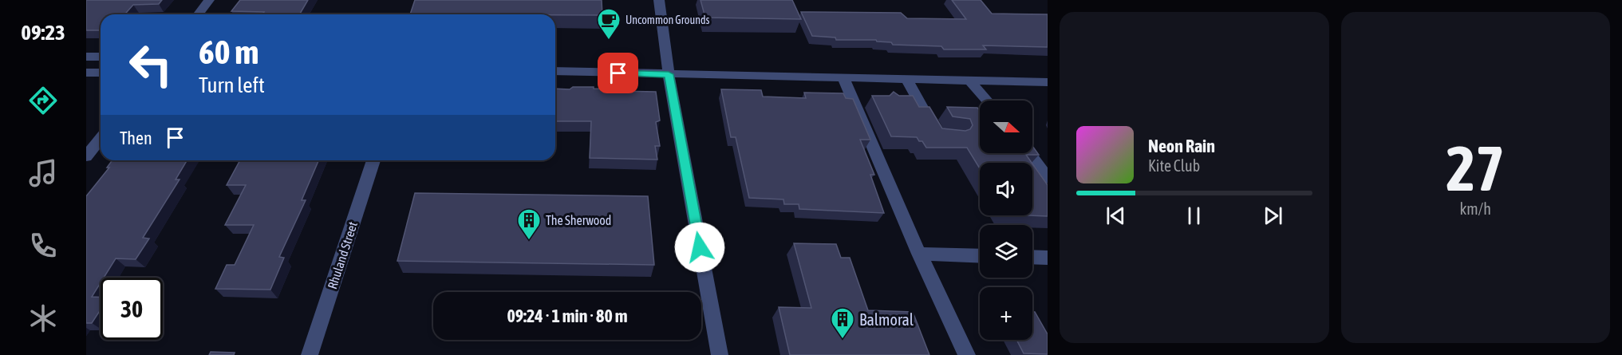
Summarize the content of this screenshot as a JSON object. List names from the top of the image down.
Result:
{
  "streets": {
    "street": ["Rhuland Street"]
  },
  "places": {
    "cafe": ["Uncommon Grounds"],
    "building": ["The Sherwood", "Balmoral"]
  },
  "north": "right",
  "page": {
    "tabs": "09:23",
    "tile": ["27", "km/h"],
    "turn": ["60 m", "Turn left"],
    "map_buttons": "+",
    "then": "Then",
    "song": ["Neon Rain", "Kite Club"],
    "limit": "30",
    "trip": "09:24 · 1 min · 80 m"
  }
}
